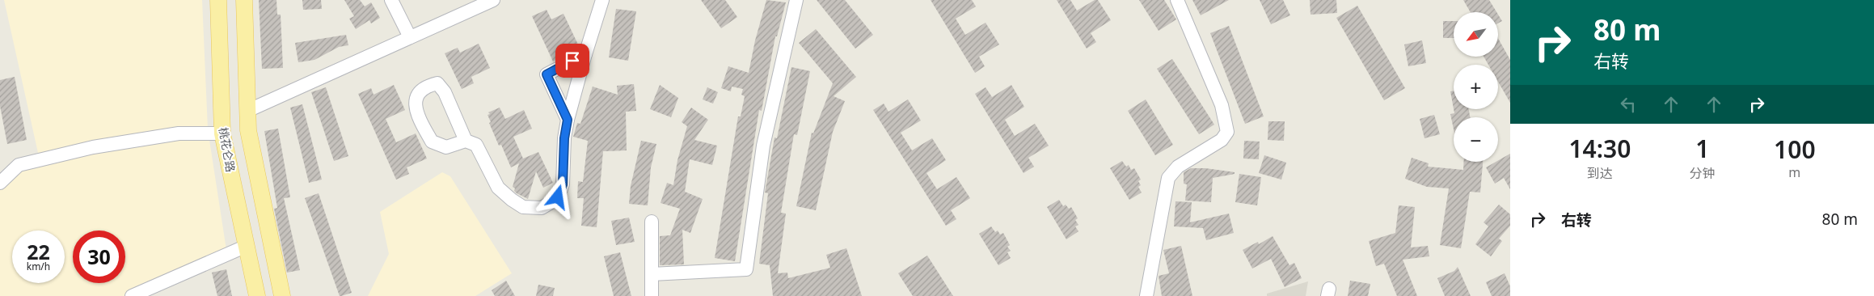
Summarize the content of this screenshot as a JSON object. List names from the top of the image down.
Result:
{
  "streets": {
    "main road": ["桃花仑路"]
  },
  "north": "bottom left",
  "page": {
    "turn": ["80 m", "右转"],
    "map_buttons": ["+", "−"],
    "eta": [
      "14:30",
      "到达",
      "1",
      "分钟",
      "100",
      "m"
    ],
    "list": [
      {
        "name": "右转",
        "value": "80 m"
      }
    ],
    "speed": "22 km/h",
    "limit": "30"
  }
}
